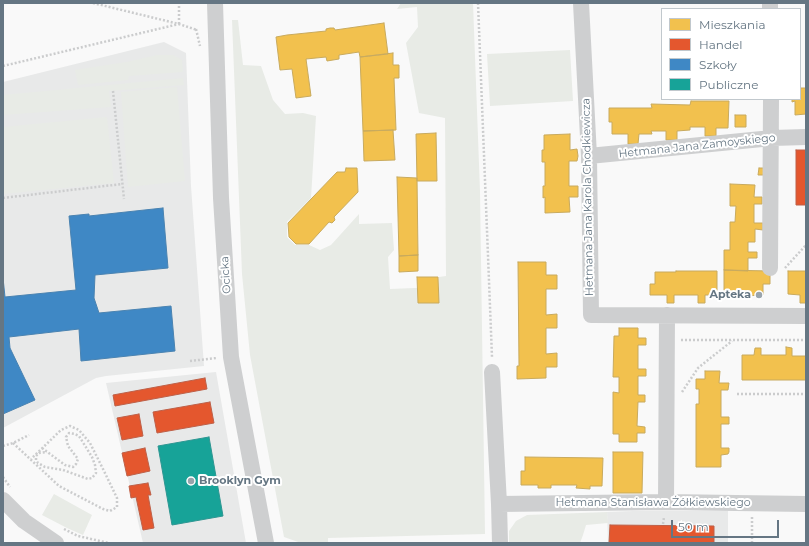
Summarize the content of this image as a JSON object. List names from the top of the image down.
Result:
{
  "streets": {
    "street": [
      "Hetmana Jana Zamoyskiego",
      "Hetmana Jana Karola Chodkiewicza",
      "Ocicka",
      "Hetmana Stanisława Żółkiewskiego"
    ]
  },
  "crossings": [
    ["Hetmana Jana Zamoyskiego", "Hetmana Jana Karola Chodkiewicza"]
  ],
  "places": ["Apteka", "Brooklyn Gym"],
  "legend": [
    "Mieszkania",
    "Handel",
    "Szkoły",
    "Publiczne"
  ],
  "scale_bar": "50 m"
}
